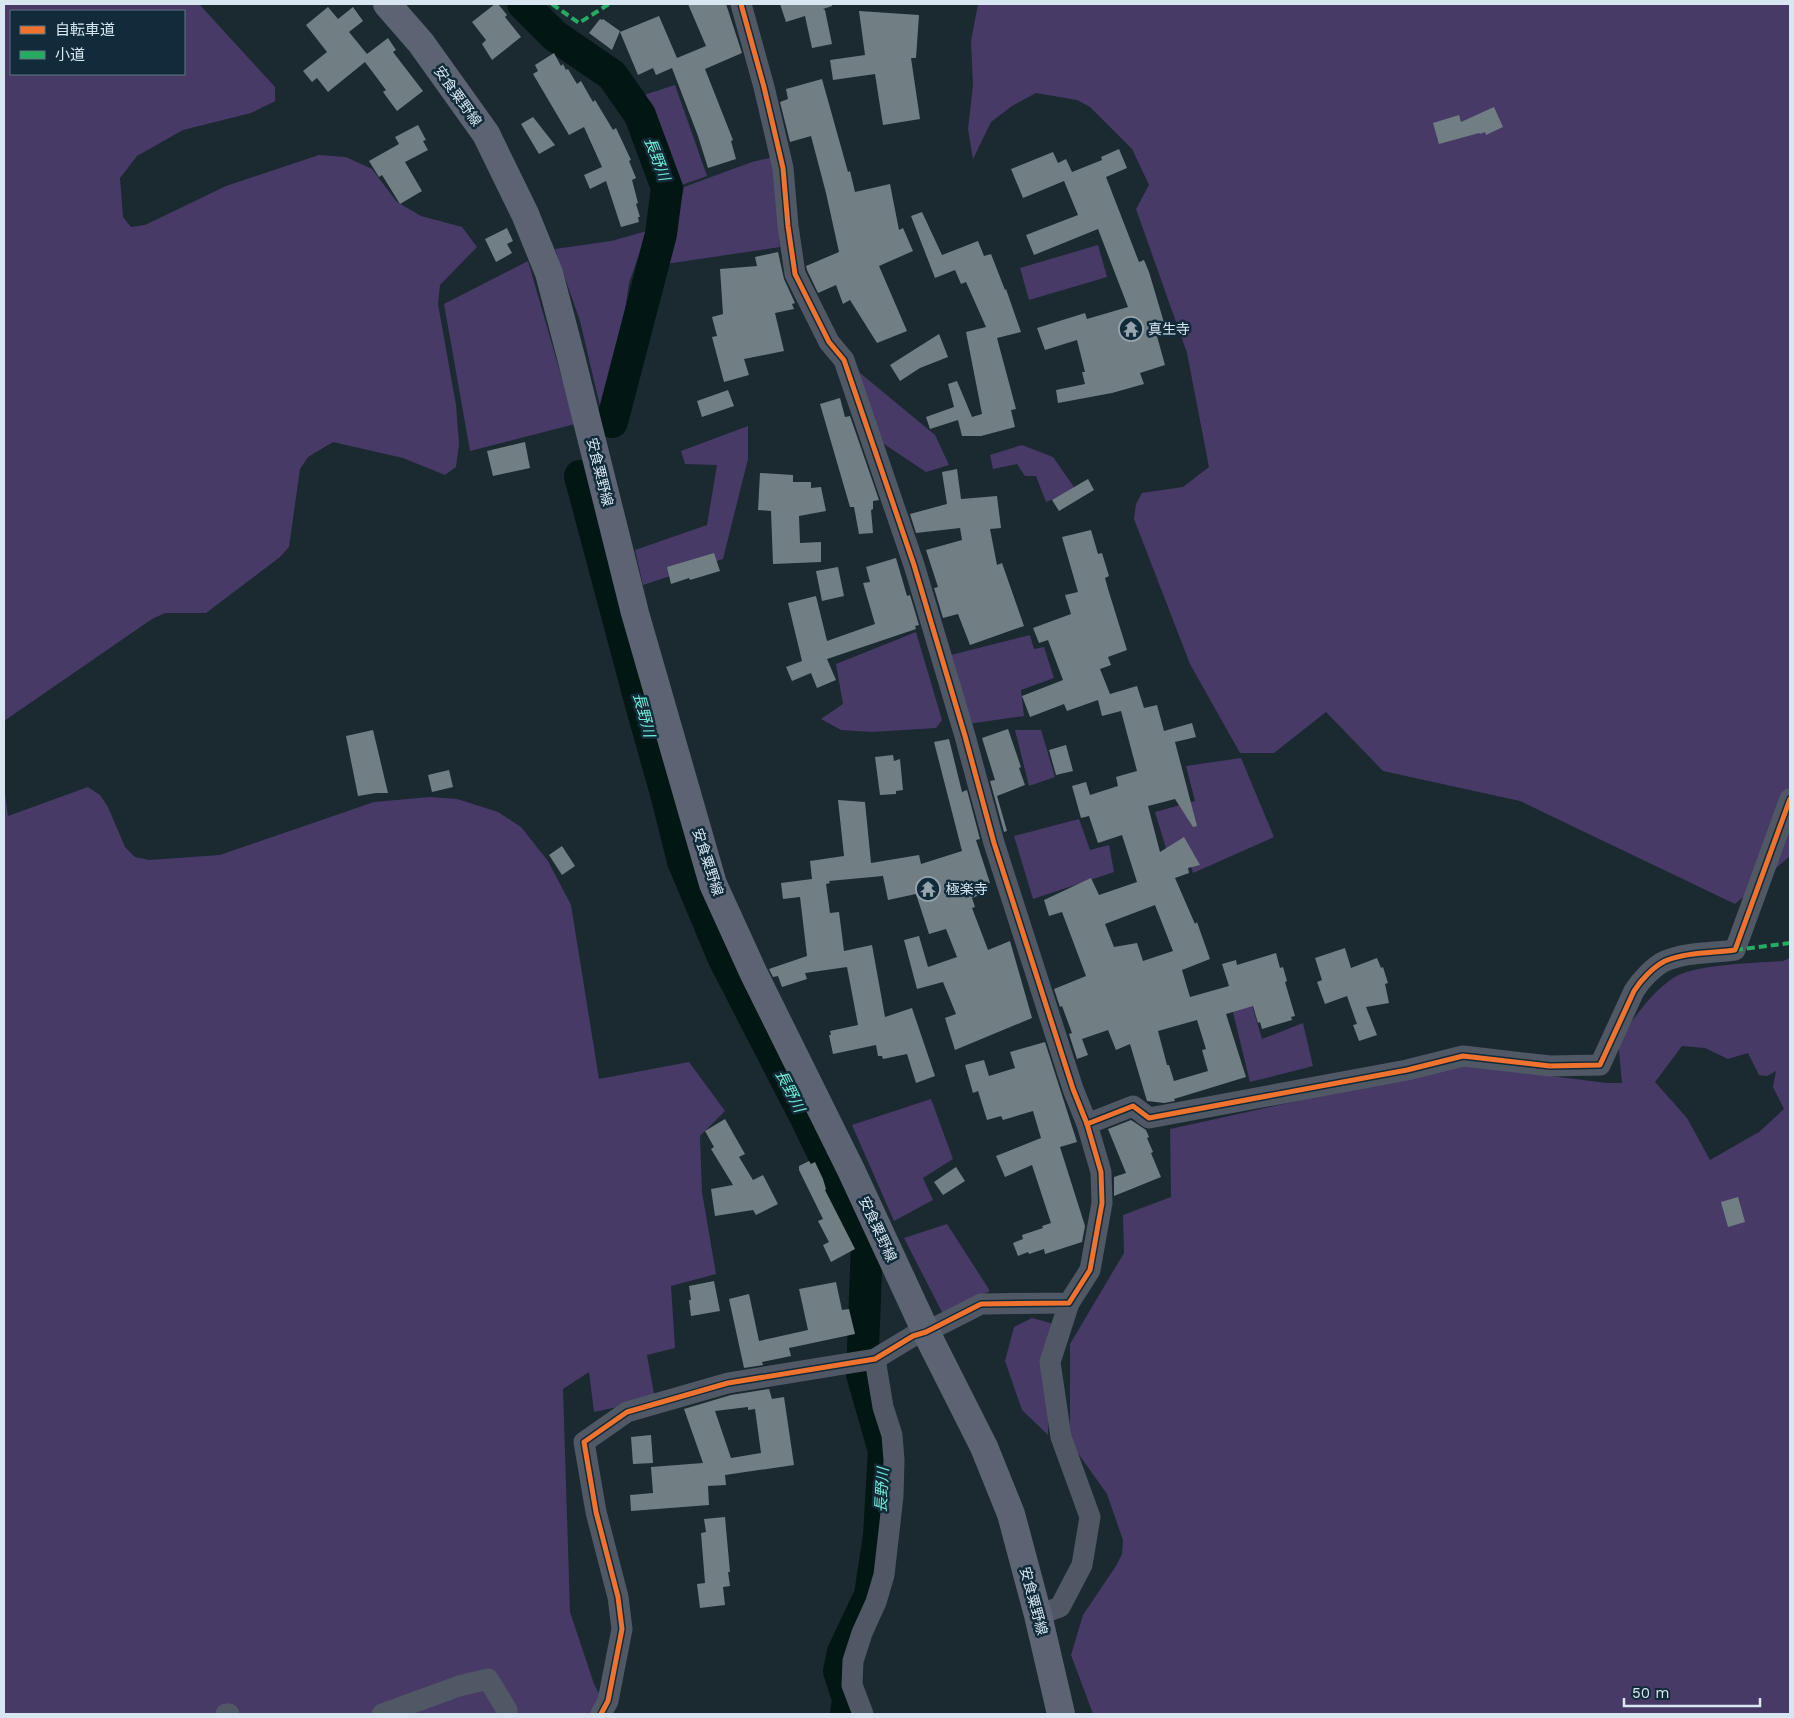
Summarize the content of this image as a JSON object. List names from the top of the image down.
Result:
{
  "streets": {
    "main road": ["安食粟野線"]
  },
  "water": ["長野川"],
  "places": {
    "temple": ["真生寺", "極楽寺"]
  },
  "legend": ["自転車道", "小道"],
  "scale_bar": "50 m"
}
